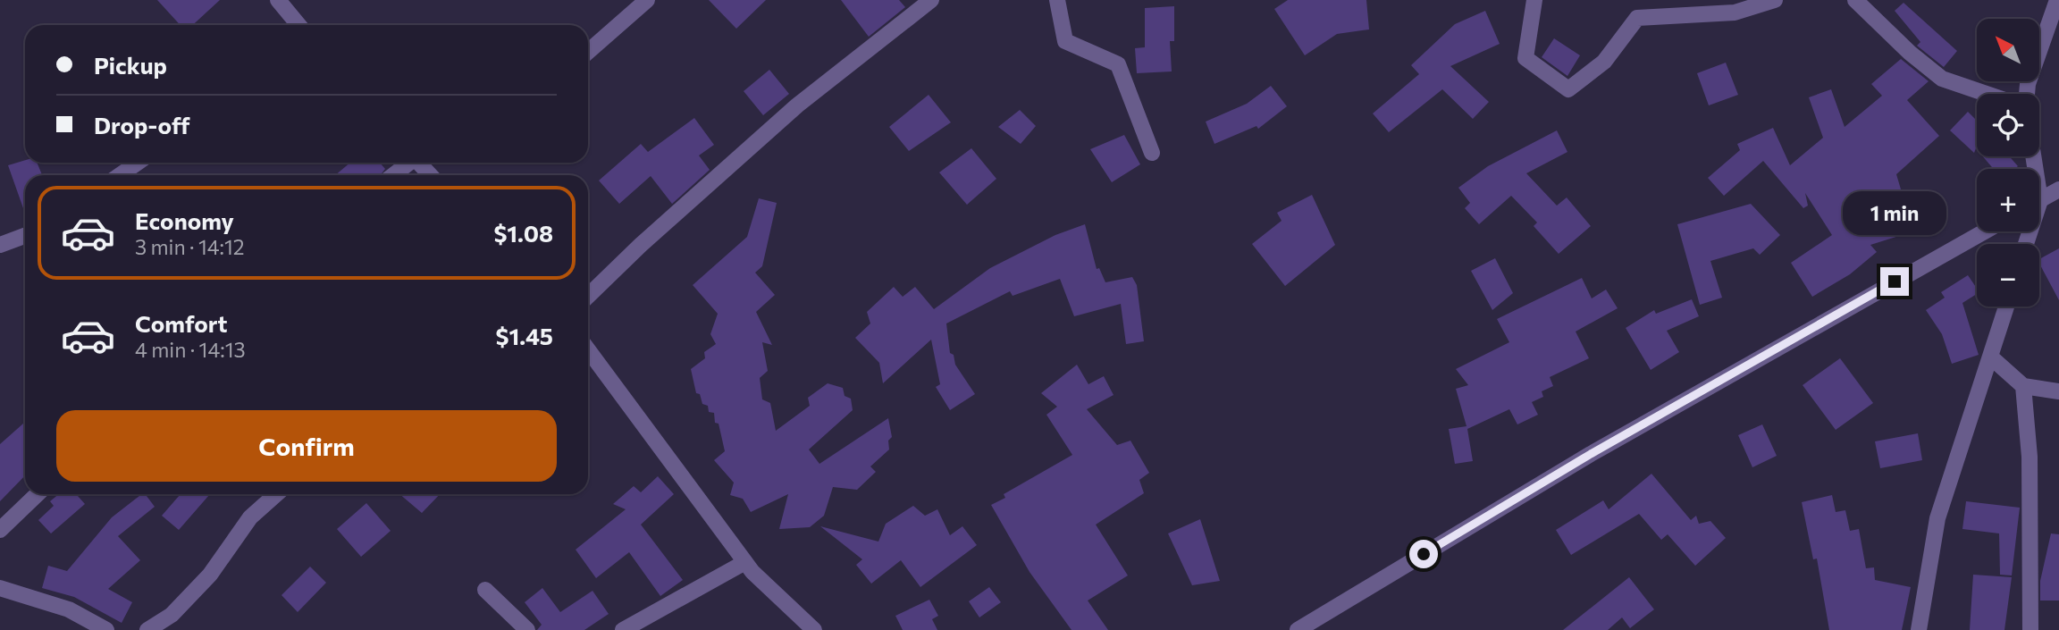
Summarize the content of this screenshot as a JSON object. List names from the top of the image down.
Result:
{
  "north": "top left",
  "page": {
    "map_buttons": ["+", "−"],
    "banner": ["Pickup", "Drop-off"],
    "list": [
      {
        "name": "Economy",
        "note": "3 min · 14:12",
        "value": "$1.08"
      },
      {
        "name": "Comfort",
        "note": "4 min · 14:13",
        "value": "$1.45"
      }
    ],
    "bubble": "1 min",
    "buttons": "Confirm"
  }
}
